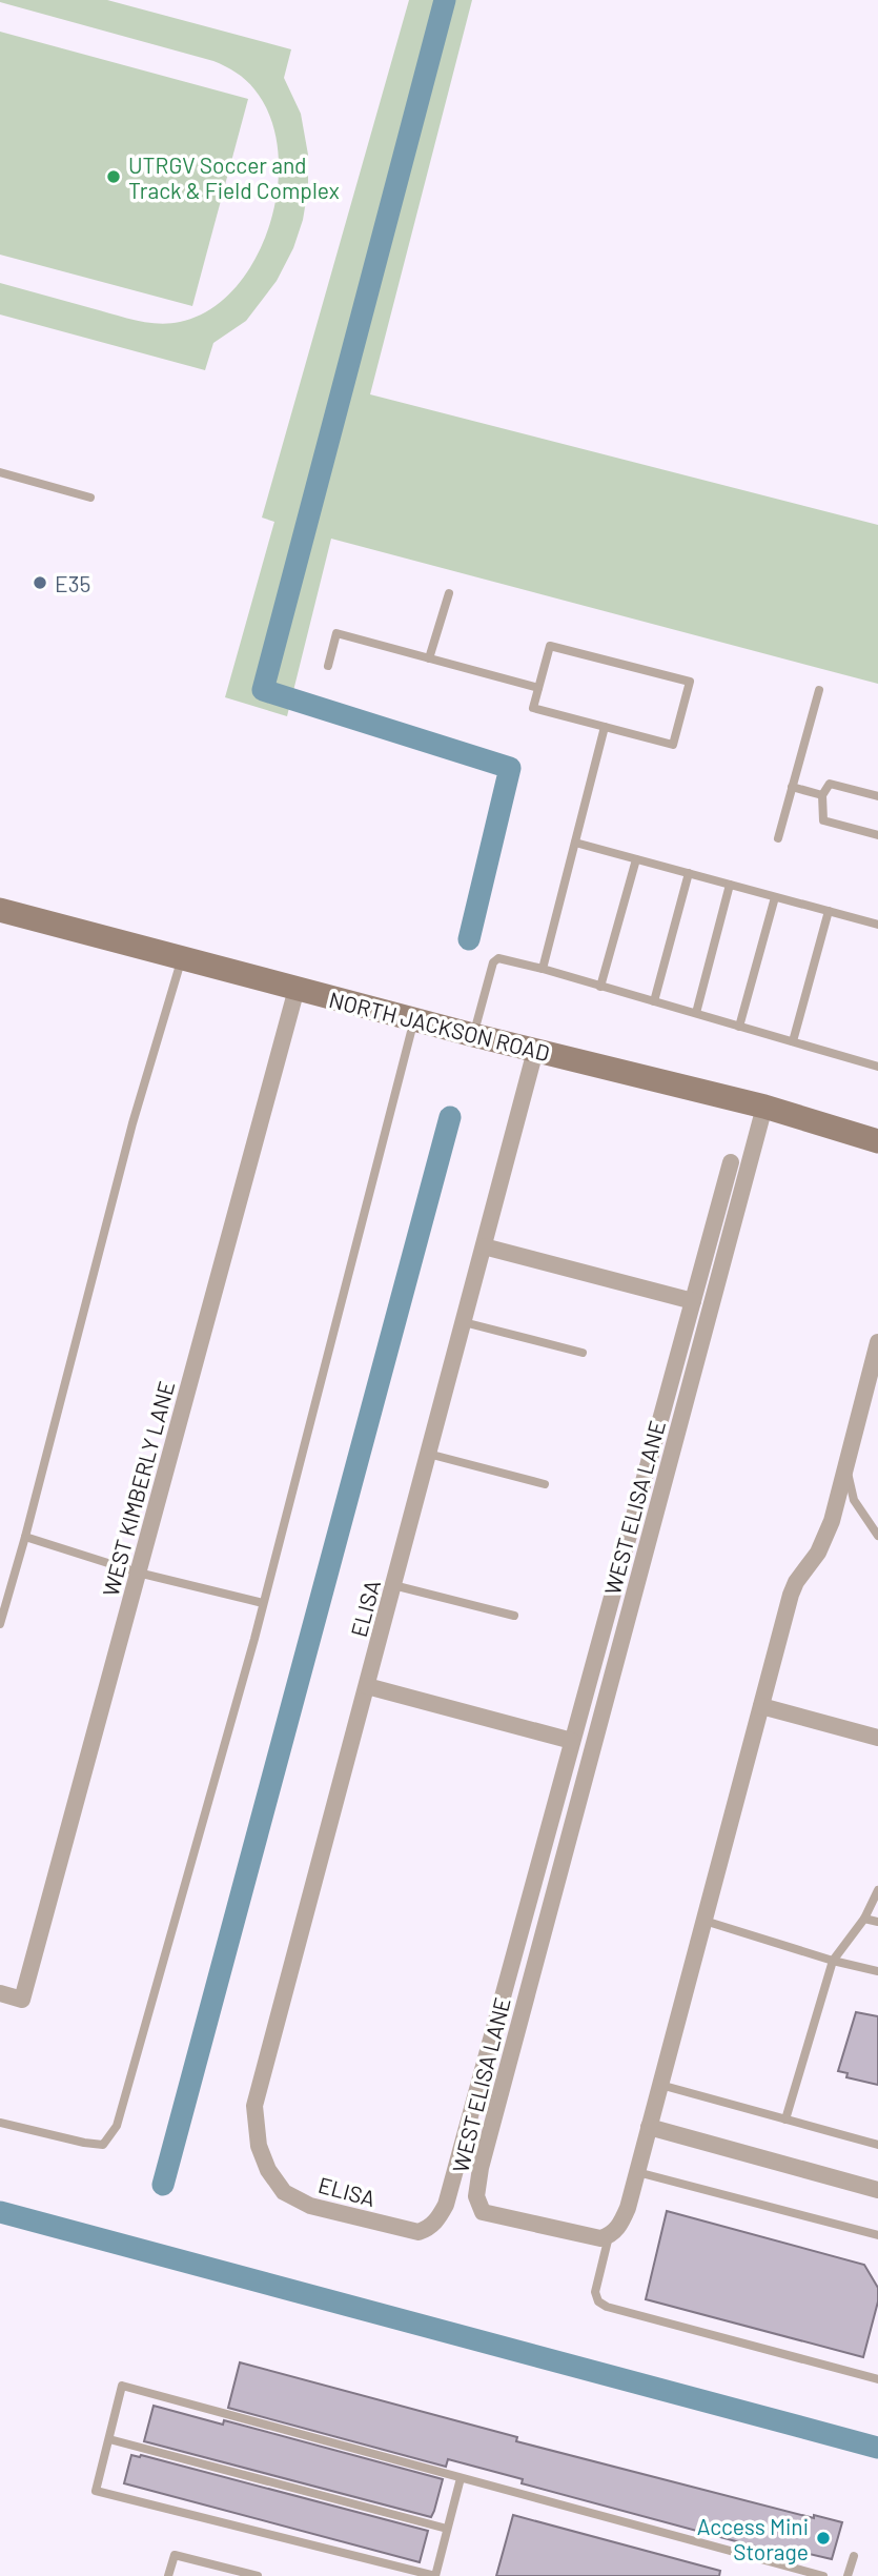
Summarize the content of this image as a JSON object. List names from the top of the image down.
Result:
{
  "streets": {
    "main road": ["NORTH JACKSON ROAD"],
    "street": ["WEST KIMBERLY LANE", "WEST ELISA LANE", "ELISA"]
  },
  "crossings": [
    ["NORTH JACKSON ROAD", "WEST KIMBERLY LANE"],
    ["NORTH JACKSON ROAD", "WEST ELISA LANE"],
    ["NORTH JACKSON ROAD", "ELISA"]
  ],
  "places": ["UTRGV Soccer and Track & Field Complex", "E35", "Access Mini Storage"]
}
